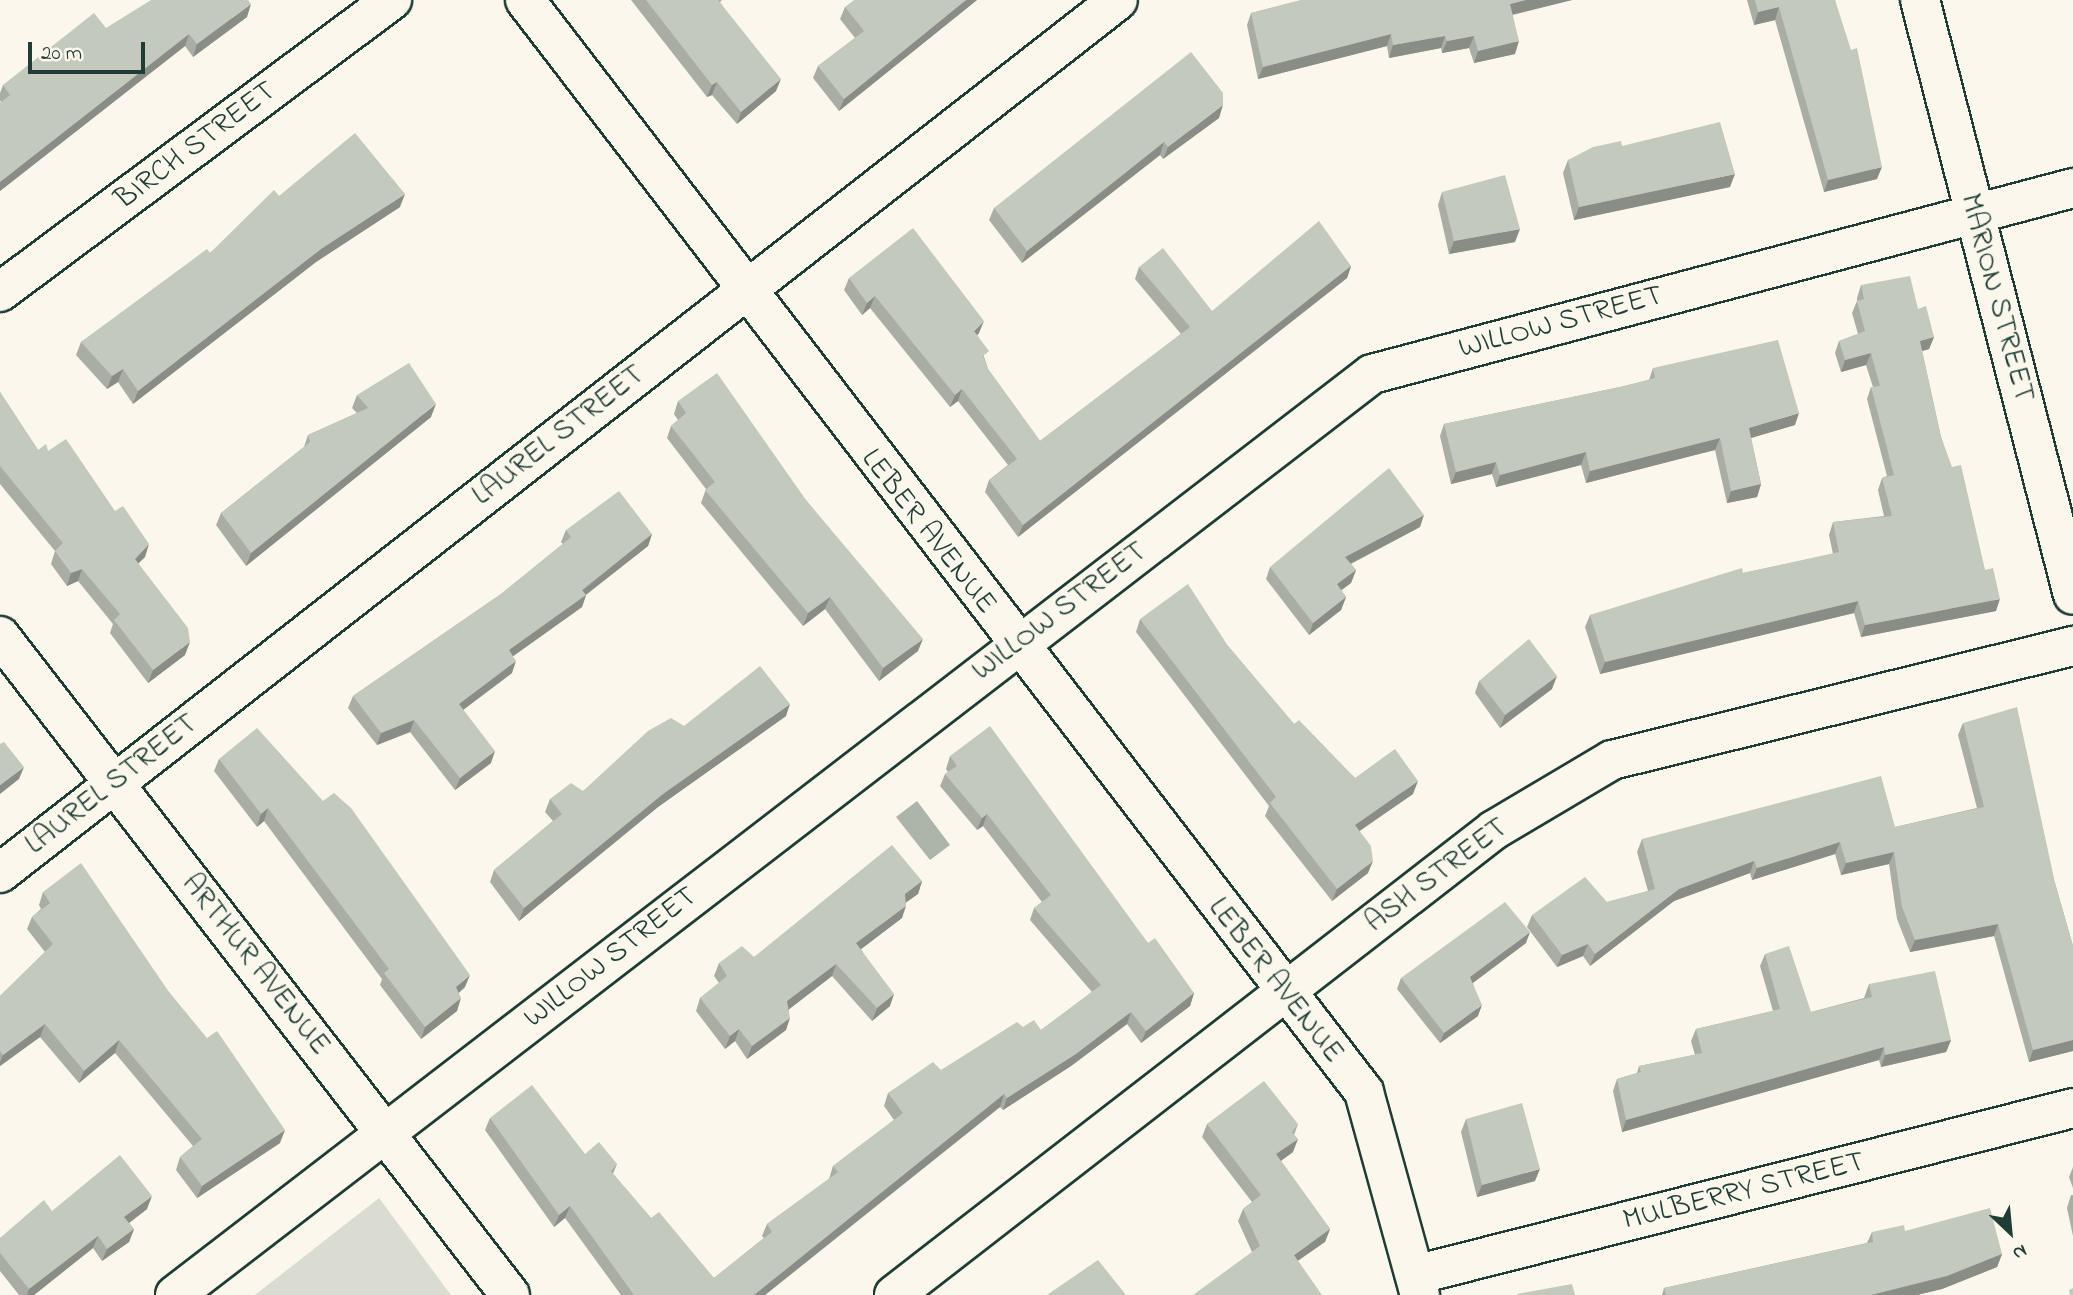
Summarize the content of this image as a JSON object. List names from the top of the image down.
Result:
{
  "streets": {
    "street": [
      "BIRCH STREET",
      "MARION STREET",
      "WILLOW STREET",
      "LAUREL STREET",
      "LEBER AVENUE",
      "ASH STREET",
      "ARTHUR AVENUE",
      "MULBERRY STREET"
    ]
  },
  "crossings": [
    ["MARION STREET", "WILLOW STREET"],
    ["WILLOW STREET", "LEBER AVENUE"],
    ["WILLOW STREET", "ARTHUR AVENUE"],
    ["LAUREL STREET", "LEBER AVENUE"],
    ["LAUREL STREET", "ARTHUR AVENUE"],
    ["LEBER AVENUE", "ASH STREET"],
    ["LEBER AVENUE", "MULBERRY STREET"]
  ],
  "scale_bar": "20 m",
  "north": "bottom right"
}
